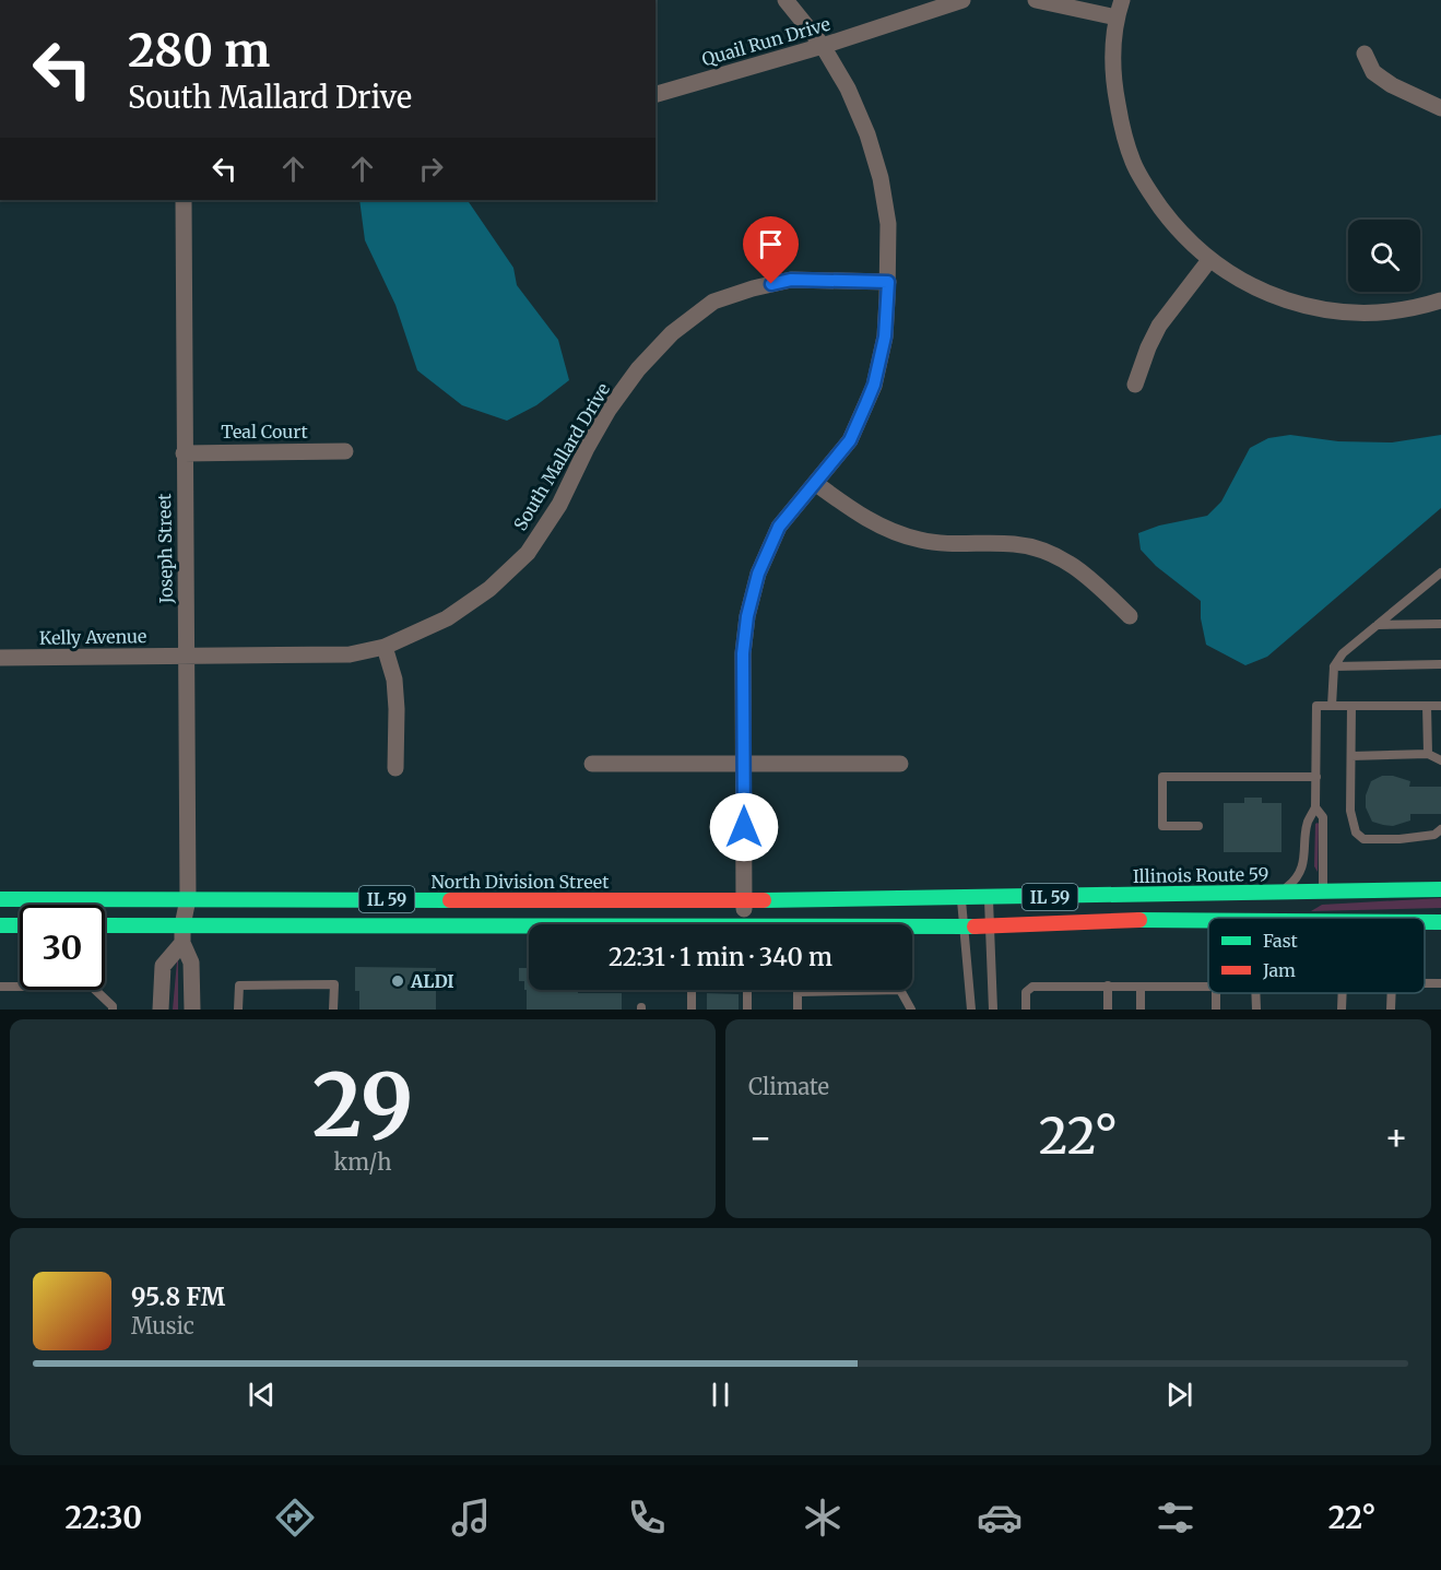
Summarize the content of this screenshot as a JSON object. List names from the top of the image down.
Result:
{
  "streets": {
    "main road": ["Illinois Route 59", "North Division Street", "IL 59"],
    "street": [
      "Quail Run Drive",
      "Teal Court",
      "South Mallard Drive",
      "Joseph Street",
      "Kelly Avenue"
    ]
  },
  "crossings": [
    ["Teal Court", "Joseph Street"],
    ["South Mallard Drive", "Joseph Street"],
    ["South Mallard Drive", "Kelly Avenue"],
    ["Joseph Street", "Kelly Avenue"],
    ["Joseph Street", "North Division Street"],
    ["Joseph Street", "IL 59"],
    ["Illinois Route 59", "North Division Street"]
  ],
  "places": ["ALDI"],
  "legend": ["Fast", "Jam"],
  "page": {
    "turn": ["280 m", "South Mallard Drive"],
    "limit": "30",
    "trip": "22:31 · 1 min · 340 m",
    "tile": [
      ["29", "km/h"],
      "Climate"
    ],
    "heat": ["−", "22°", "+"],
    "song": ["95.8 FM", "Music"],
    "tabs": ["22:30", "22°"]
  }
}
